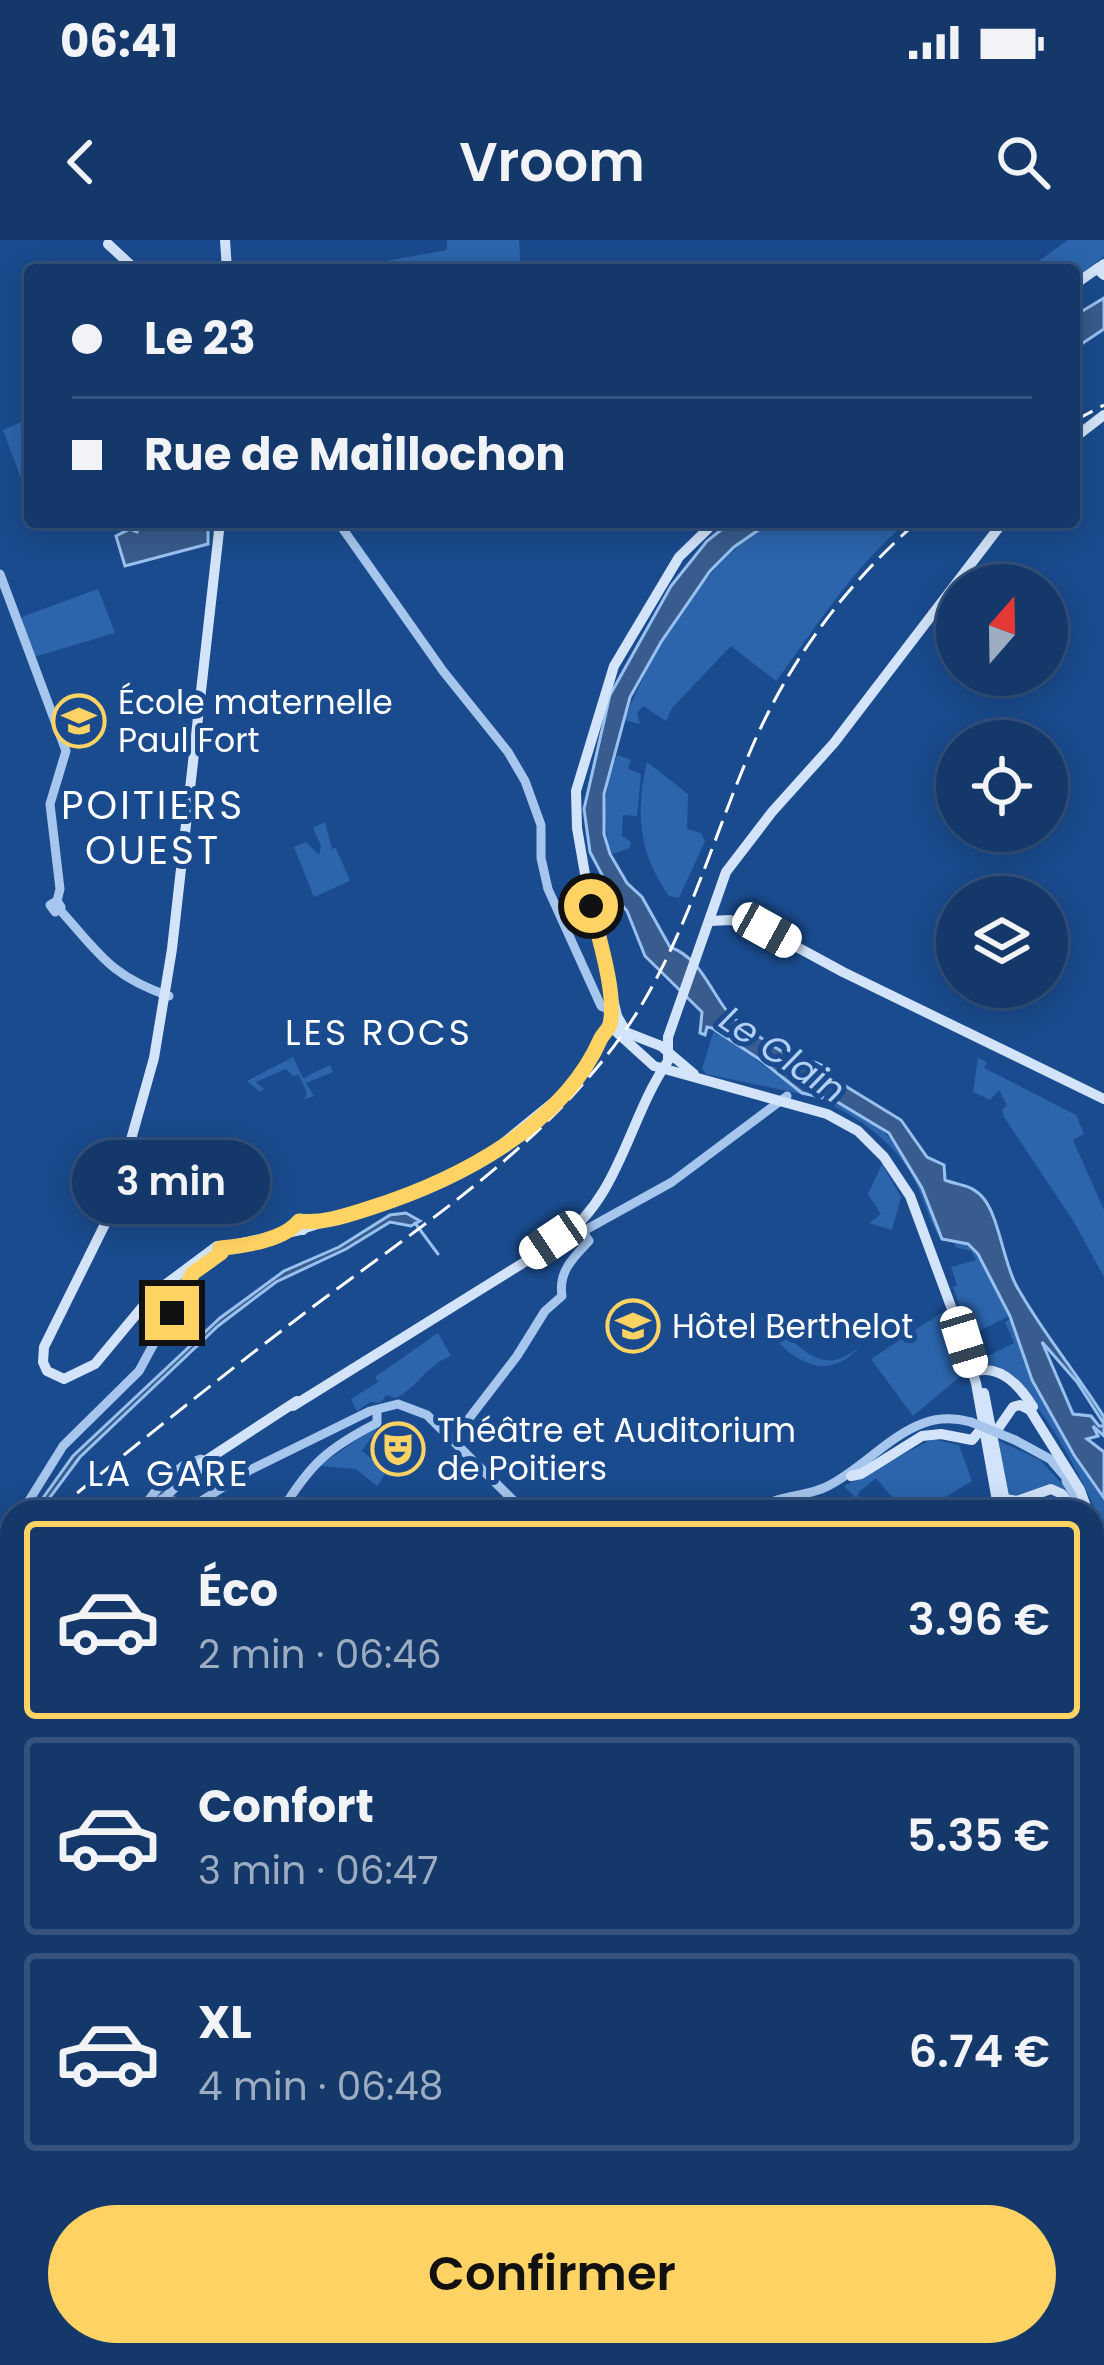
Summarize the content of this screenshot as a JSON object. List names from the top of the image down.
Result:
{
  "districts": ["POITIERS OUEST", "LES ROCS", "LA GARE"],
  "water": ["Le Clain"],
  "places": {
    "school or university": ["École maternelle Paul Fort", "Hôtel Berthelot"],
    "theatre": ["Théâtre et Auditorium de Poitiers"]
  },
  "north": "top",
  "page": {
    "status": "06:41",
    "header": "Vroom",
    "banner": ["Le 23", "Rue de Maillochon"],
    "bubble": "3 min",
    "list": [
      {
        "name": "Éco",
        "note": "2 min · 06:46",
        "value": "3.96 €"
      },
      {
        "name": "Confort",
        "note": "3 min · 06:47",
        "value": "5.35 €"
      },
      {
        "name": "XL",
        "note": "4 min · 06:48",
        "value": "6.74 €"
      }
    ],
    "buttons": "Confirmer"
  }
}
